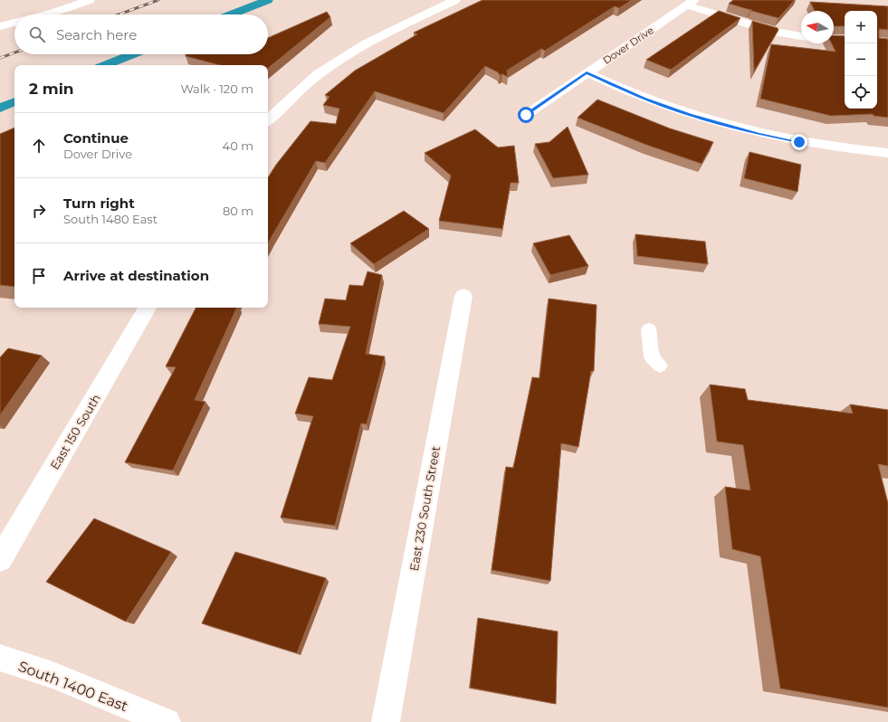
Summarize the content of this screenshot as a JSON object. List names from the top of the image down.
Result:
{
  "streets": {
    "street": [
      "Dover Drive",
      "East 150 South",
      "East 230 South Street",
      "South 1400 East"
    ]
  },
  "north": "left",
  "page": {
    "map_buttons": ["+", "−"],
    "search": "Search here",
    "heading": ["2 min", "Walk · 120 m"],
    "list": [
      ["Continue", "Dover Drive", "40 m"],
      ["Turn right", "South 1480 East", "80 m"],
      "Arrive at destination"
    ]
  }
}
